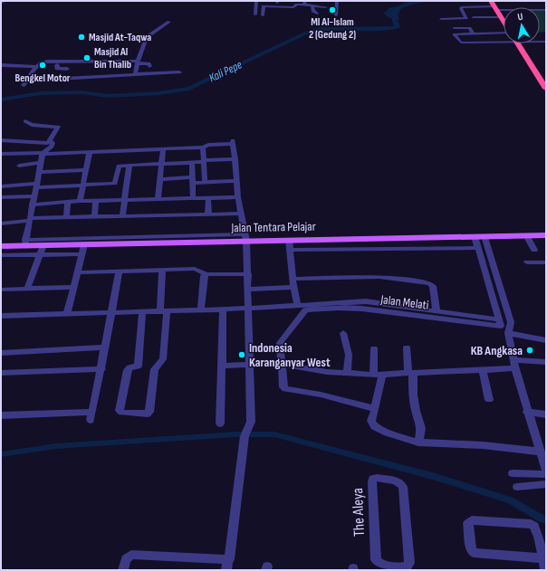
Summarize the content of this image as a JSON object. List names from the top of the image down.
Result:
{
  "streets": {
    "main road": ["Jalan Tentara Pelajar"],
    "street": ["Jalan Melati", "The Aleya"]
  },
  "water": ["Kali Pepe"],
  "places": [
    "MI Al-Islam 2 (Gedung 2)",
    "Masjid At-Taqwa",
    "Masjid Al Bin Thalib",
    "Bengkel Motor",
    "KB Angkasa",
    "Indonesia Karanganyar West"
  ],
  "north": "top"
}
